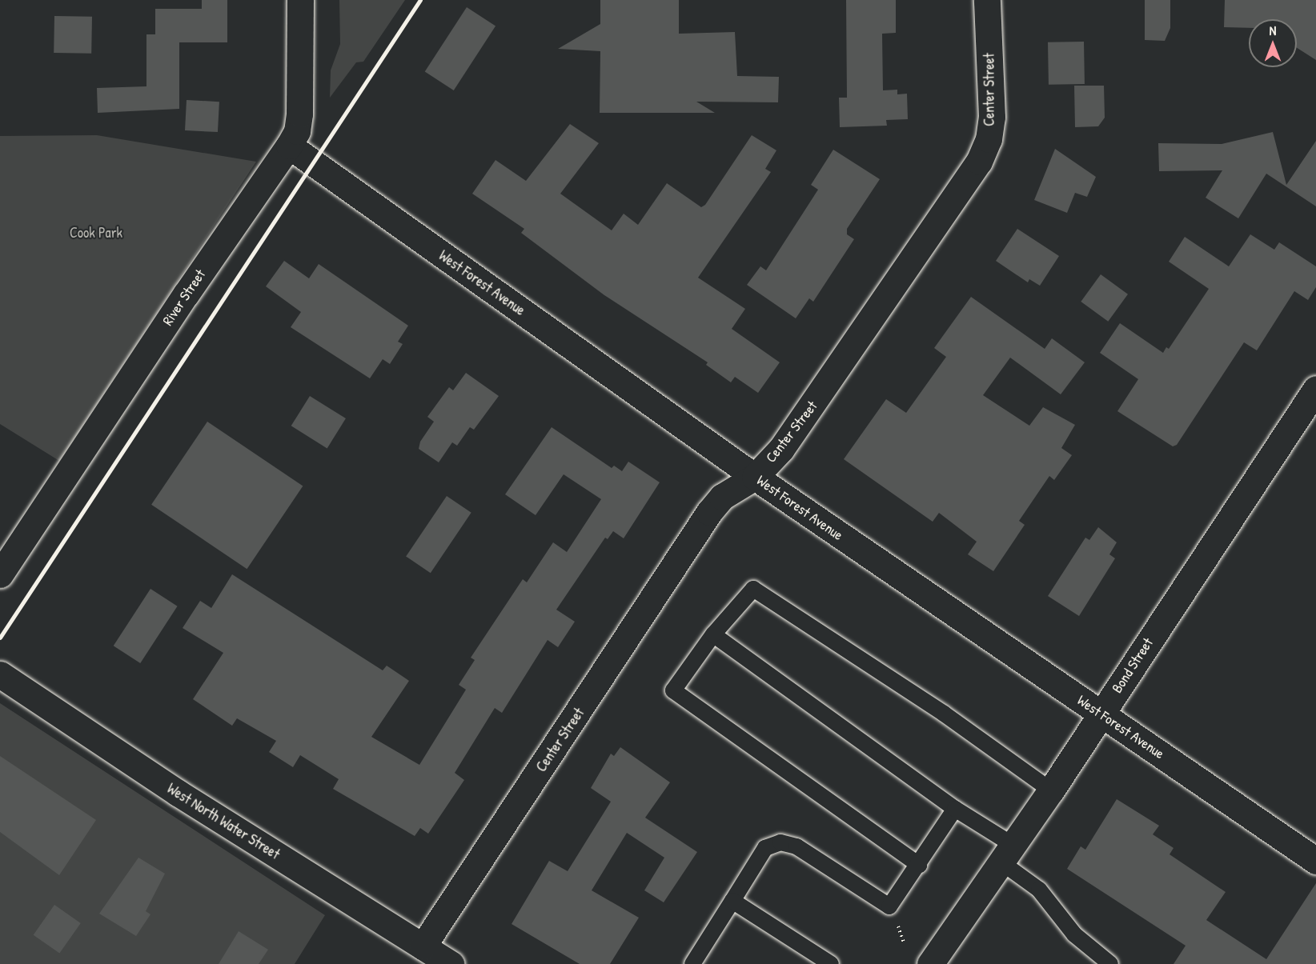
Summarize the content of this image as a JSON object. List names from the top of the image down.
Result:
{
  "streets": {
    "street": [
      "Center Street",
      "West Forest Avenue",
      "River Street",
      "Bond Street",
      "West North Water Street"
    ]
  },
  "crossings": [
    ["Center Street", "West Forest Avenue"],
    ["Center Street", "West North Water Street"],
    ["West Forest Avenue", "River Street"],
    ["West Forest Avenue", "Bond Street"]
  ],
  "parks": ["Cook Park"],
  "north": "top"
}
